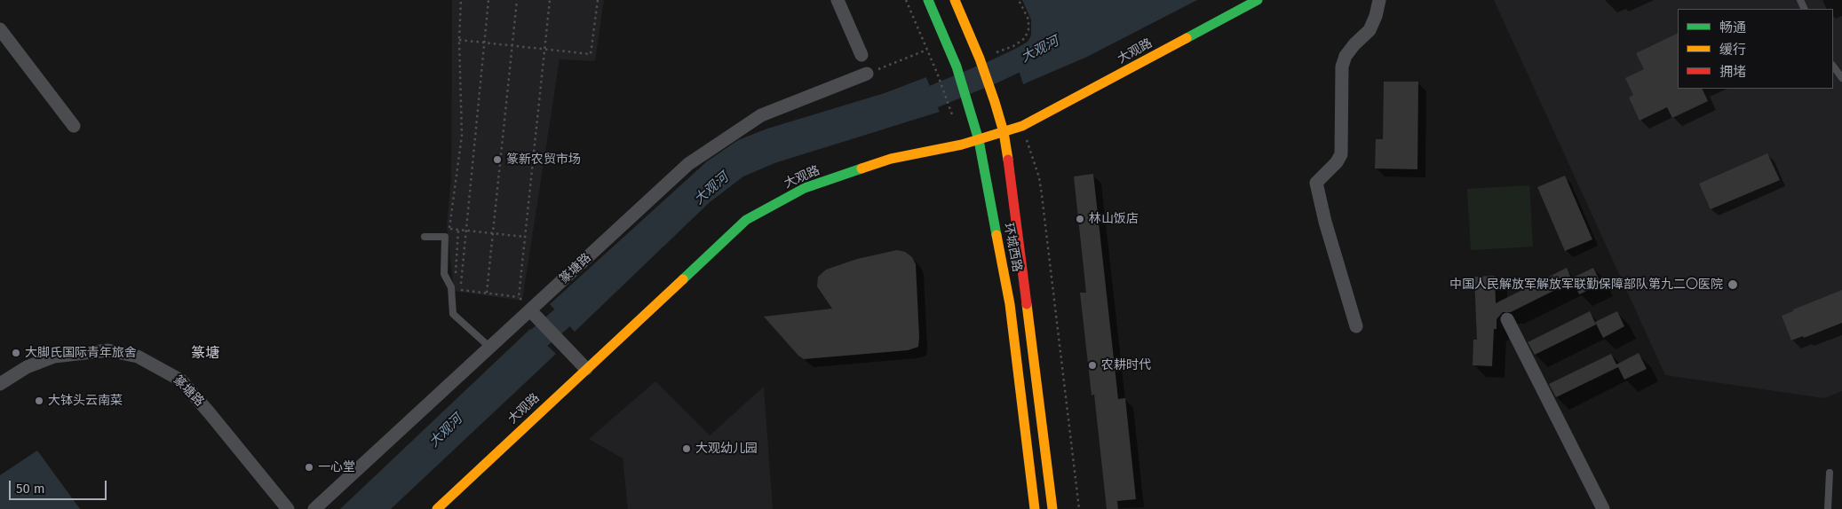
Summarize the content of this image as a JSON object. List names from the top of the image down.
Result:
{
  "streets": {
    "main road": ["大观路", "环城西路"],
    "street": ["篆塘路"]
  },
  "crossings": [
    ["大观路", "环城西路"]
  ],
  "districts": ["篆塘"],
  "water": ["大观河"],
  "places": [
    "篆新农贸市场",
    "林山饭店",
    "中国人民解放军解放军联勤保障部队第九二〇医院",
    "大脚氏国际青年旅舍",
    "农耕时代",
    "大钵头云南菜",
    "大观幼儿园",
    "一心堂"
  ],
  "legend": ["畅通", "缓行", "拥堵"],
  "scale_bar": "50 m"
}
